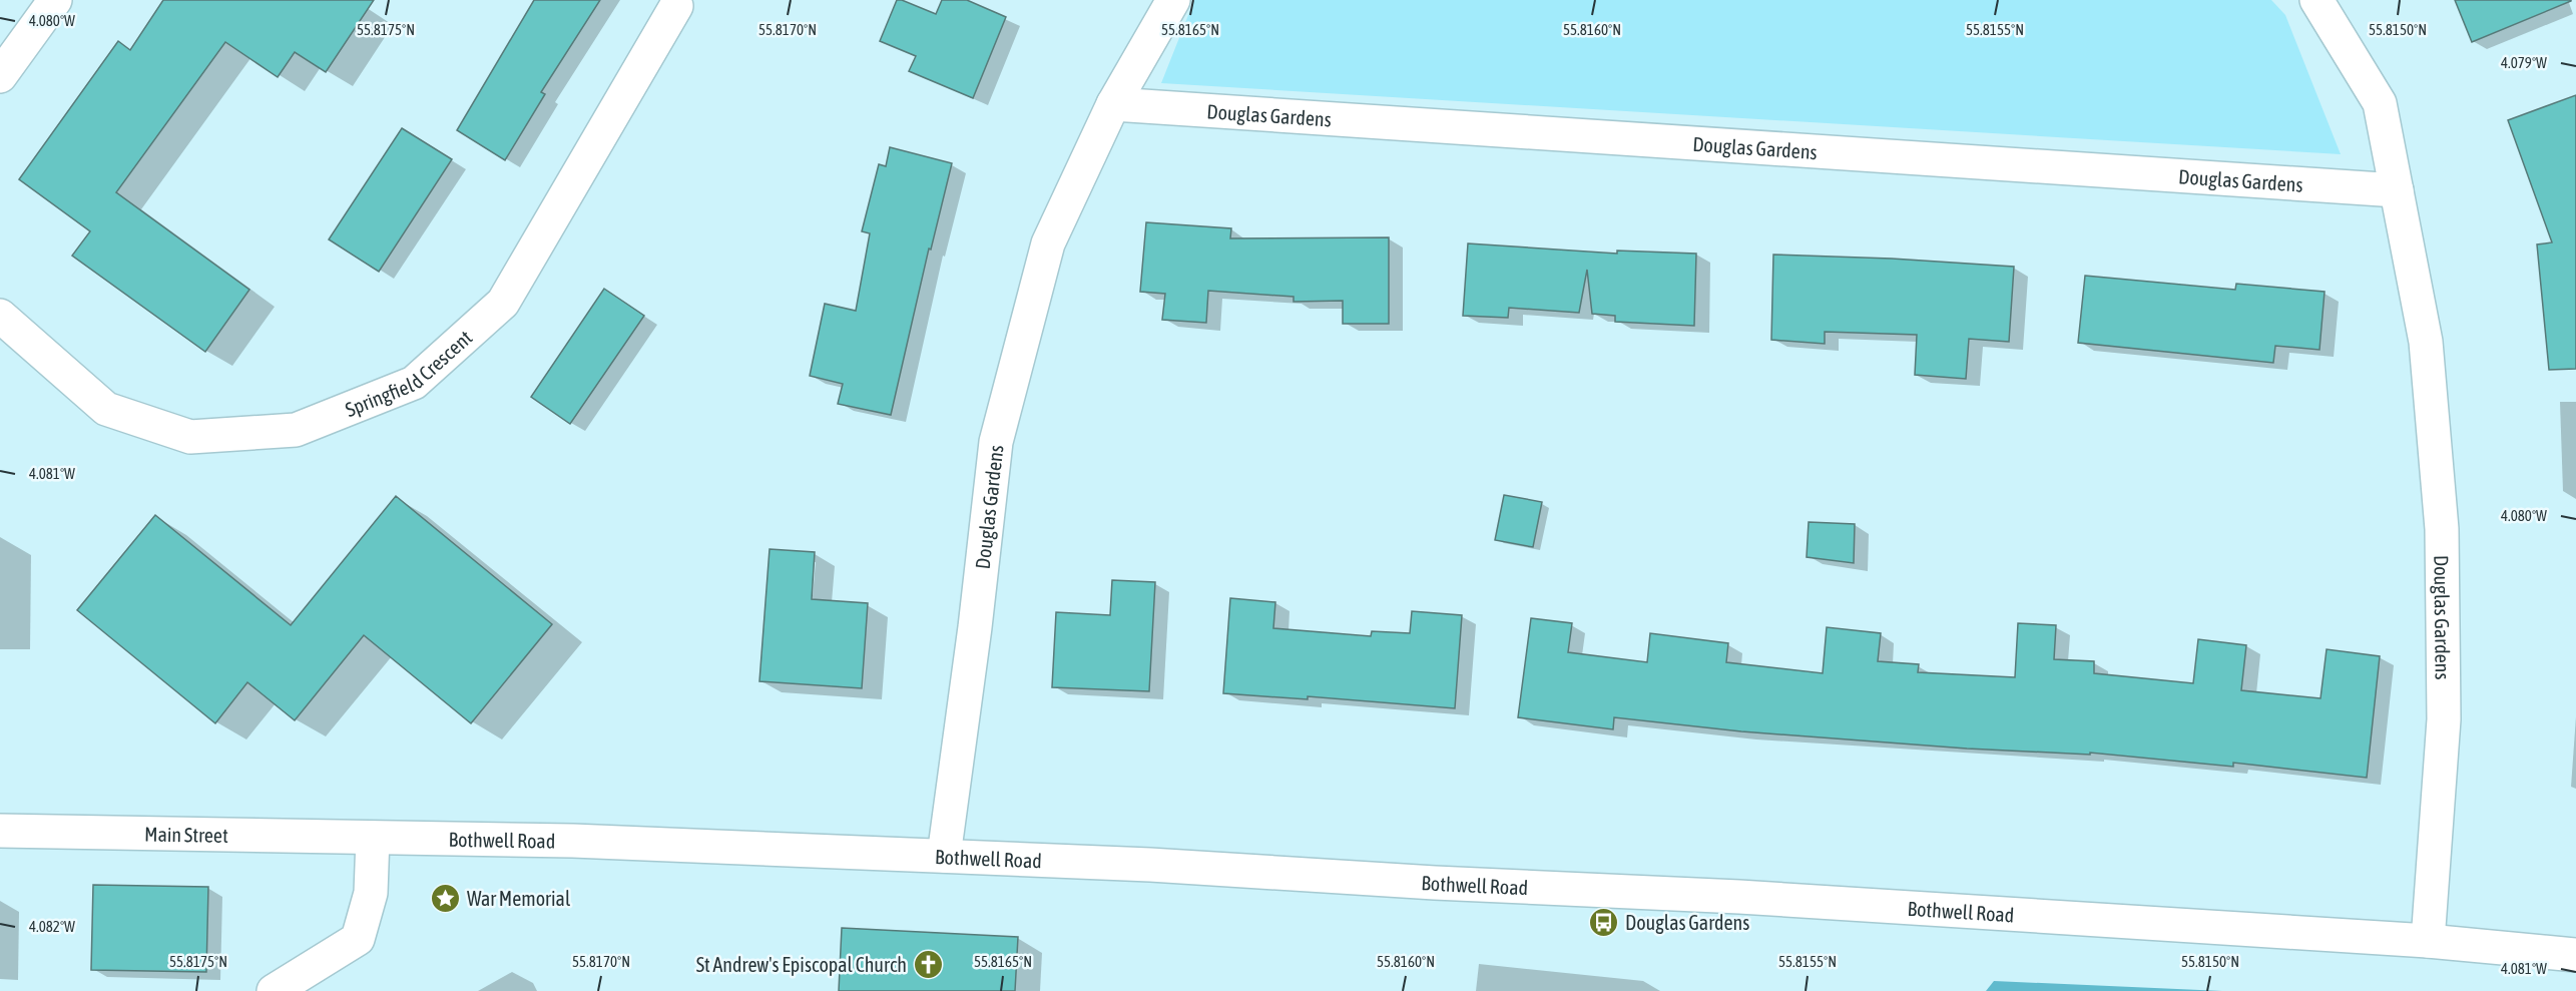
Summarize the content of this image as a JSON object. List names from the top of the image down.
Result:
{
  "streets": {
    "street": [
      "Douglas Gardens",
      "Springfield Crescent",
      "Main Street",
      "Bothwell Road"
    ]
  },
  "crossings": [
    ["Douglas Gardens", "Bothwell Road"],
    ["Main Street", "Bothwell Road"]
  ],
  "places": {
    "place": ["War Memorial"],
    "bus stop": ["Douglas Gardens"],
    "church": ["St Andrew's Episcopal Church"]
  },
  "coordinates": [
    "4.080°W",
    "55.8175°N",
    "55.8170°N",
    "55.8165°N",
    "55.8160°N",
    "55.8155°N",
    "55.8150°N",
    "4.079°W",
    "4.081°W",
    "4.082°W"
  ]
}
